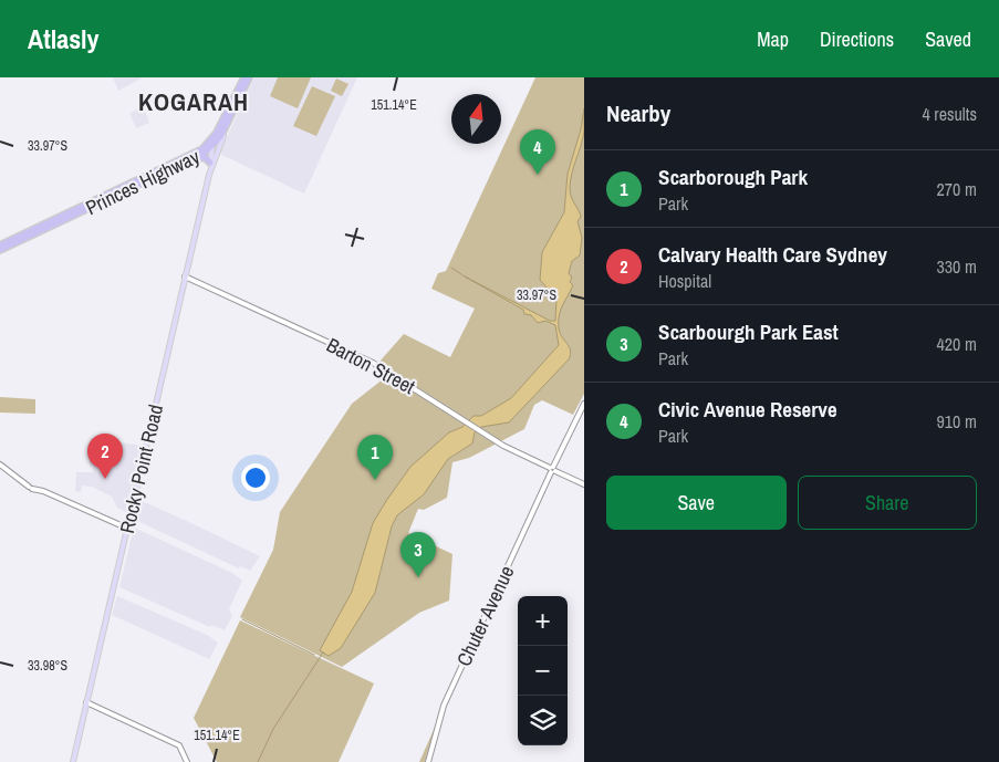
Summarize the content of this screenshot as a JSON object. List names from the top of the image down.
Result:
{
  "streets": {
    "highway": ["Princes Highway"],
    "main road": ["Rocky Point Road"],
    "street": ["Barton Street", "Chuter Avenue"]
  },
  "crossings": [
    ["Princes Highway", "Rocky Point Road"],
    ["Barton Street", "Rocky Point Road"],
    ["Barton Street", "Chuter Avenue"]
  ],
  "districts": ["KOGARAH"],
  "north": "top",
  "page": {
    "header": "Atlasly",
    "nav": ["Map", "Directions", "Saved"],
    "heading": ["Nearby", "4 results"],
    "pins": [
      "4",
      "2",
      "1",
      "3"
    ],
    "list": [
      {
        "mark": "1",
        "name": "Scarborough Park",
        "note": "Park",
        "value": "270 m"
      },
      {
        "mark": "2",
        "name": "Calvary Health Care Sydney",
        "note": "Hospital",
        "value": "330 m"
      },
      {
        "mark": "3",
        "name": "Scarbourgh Park East",
        "note": "Park",
        "value": "420 m"
      },
      {
        "mark": "4",
        "name": "Civic Avenue Reserve",
        "note": "Park",
        "value": "910 m"
      }
    ],
    "buttons": ["Save", "Share"],
    "map_buttons": ["+", "−"]
  },
  "coordinates": ["151.14°E", "33.97°S", "33.98°S"]
}
